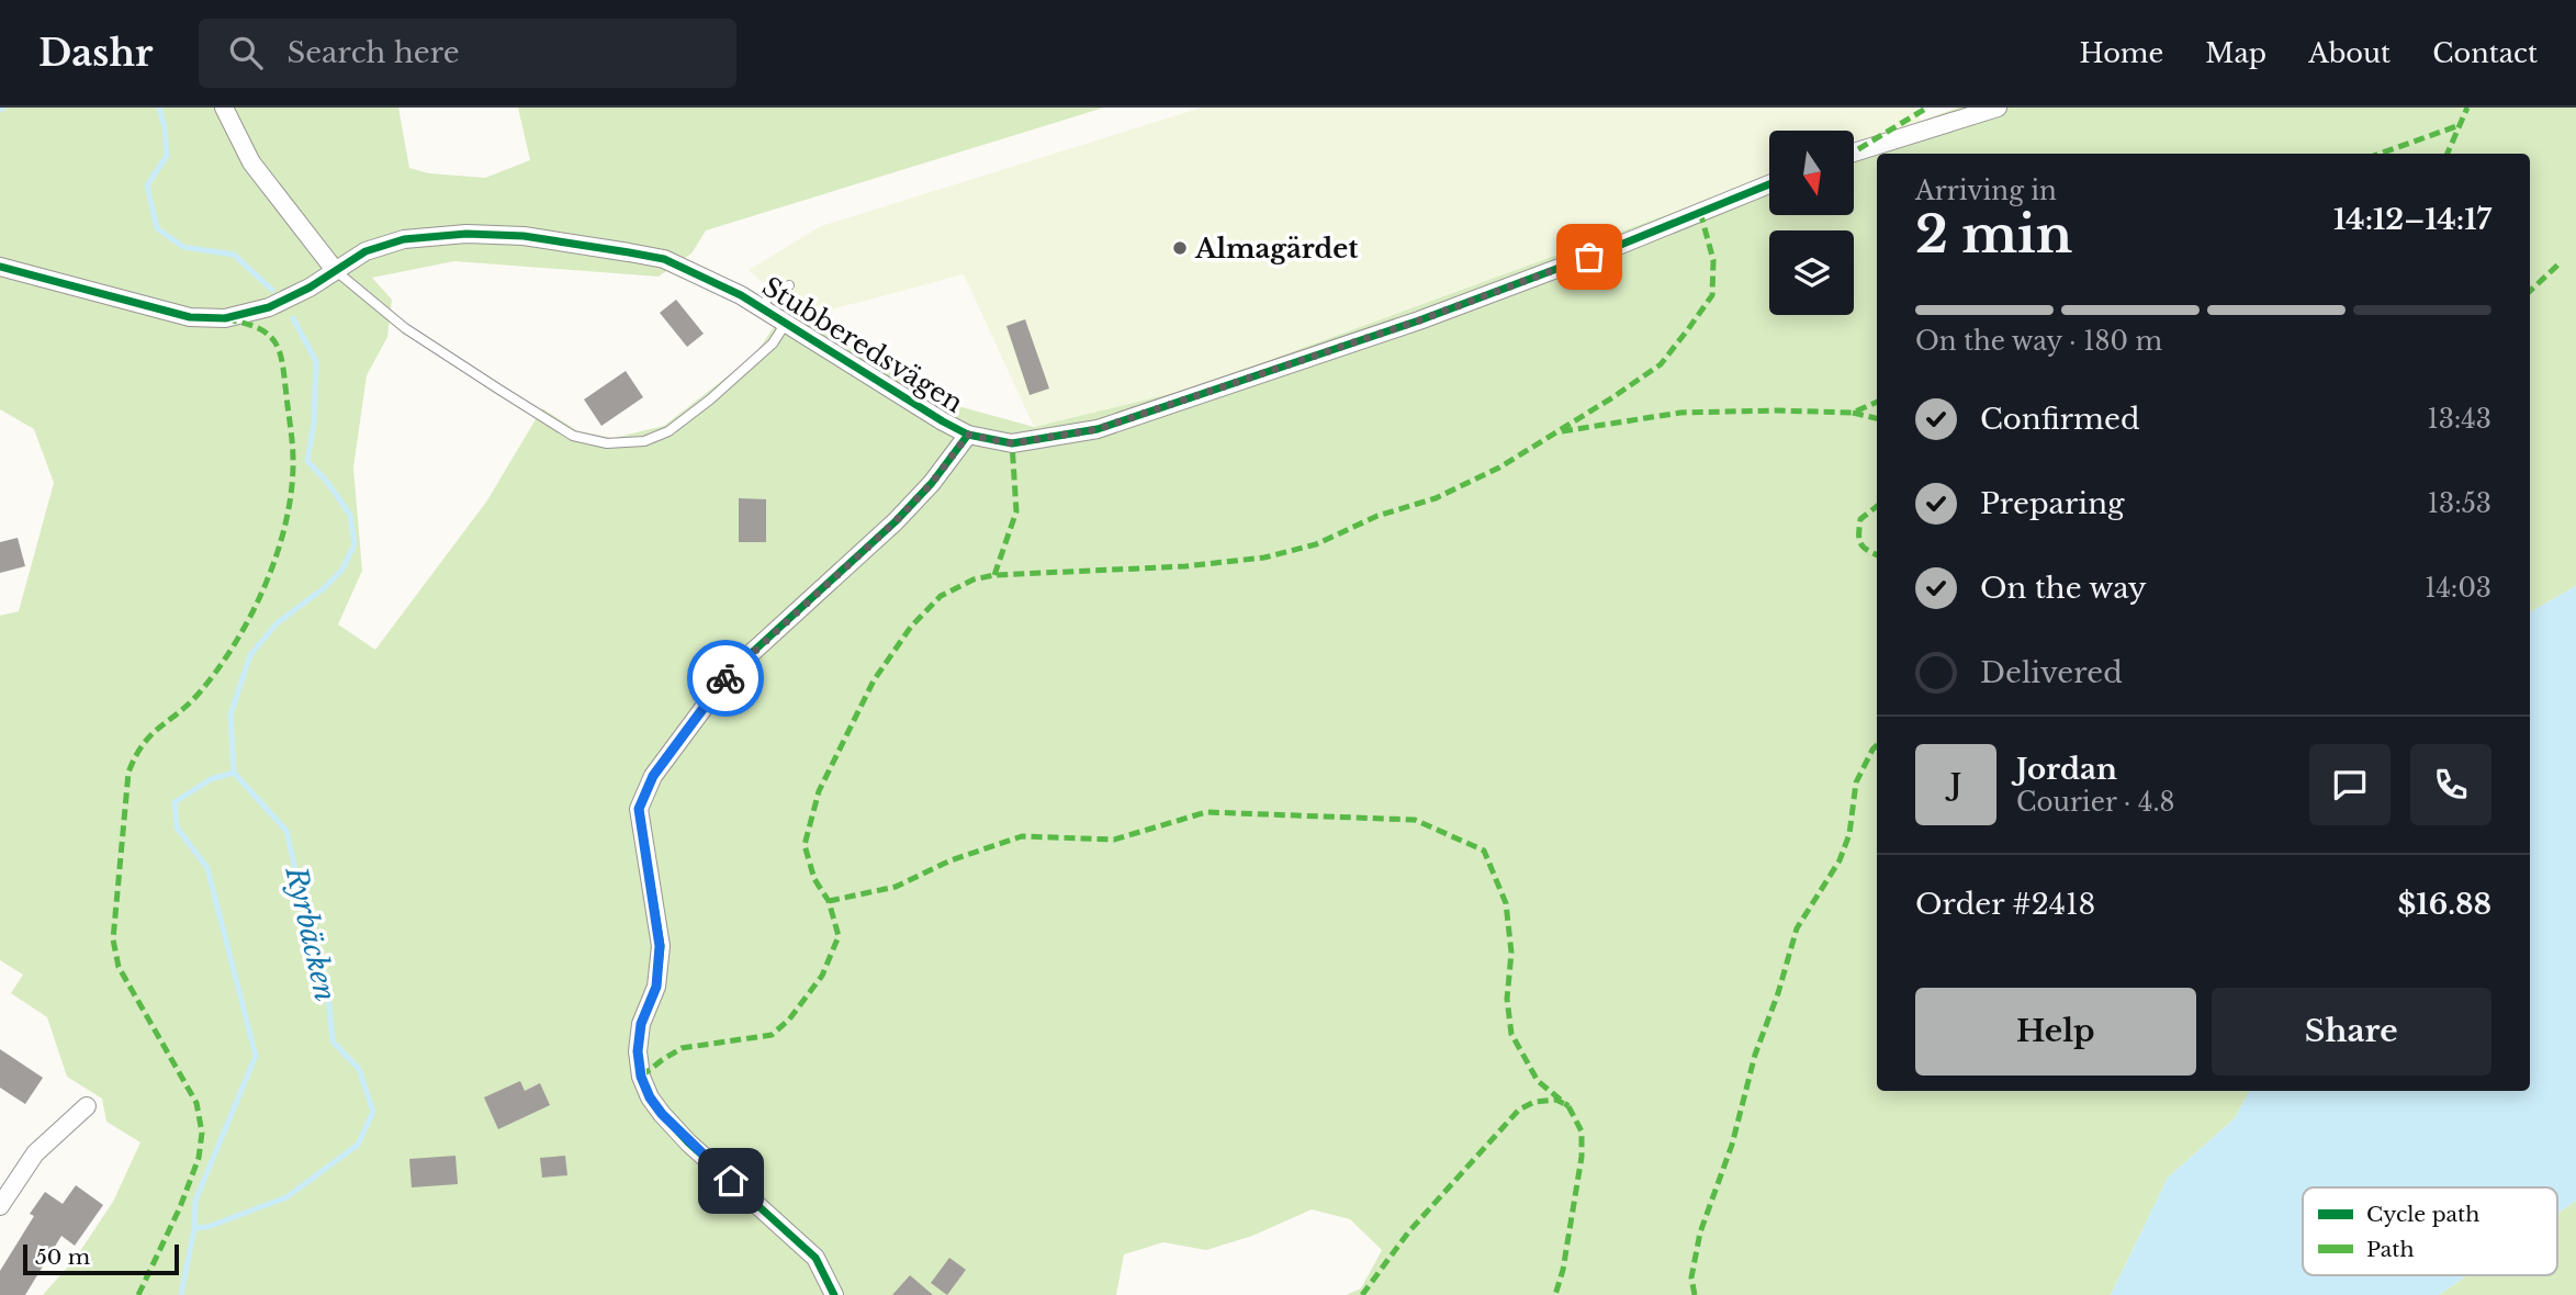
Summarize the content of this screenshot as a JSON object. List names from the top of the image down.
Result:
{
  "streets": {
    "street": ["Stubberedsvägen"]
  },
  "water": ["Ryrbäcken"],
  "places": ["Almagärdet"],
  "legend": ["Cycle path", "Path"],
  "scale_bar": "50 m",
  "north": "bottom",
  "page": {
    "header": "Dashr",
    "search": "Search here",
    "nav": [
      "Home",
      "Map",
      "About",
      "Contact"
    ],
    "heading": ["2 min", "Arriving in", "14:12–14:17"],
    "panel": [
      "Jordan",
      "Courier · 4.8",
      "Order #2418",
      "$16.88"
    ],
    "bar": "On the way · 180 m",
    "list": [
      ["Confirmed", "13:43"],
      ["Preparing", "13:53"],
      ["On the way", "14:03"],
      "Delivered"
    ],
    "round": "J",
    "buttons": ["Help", "Share"],
    "scale": "50 m"
  }
}
